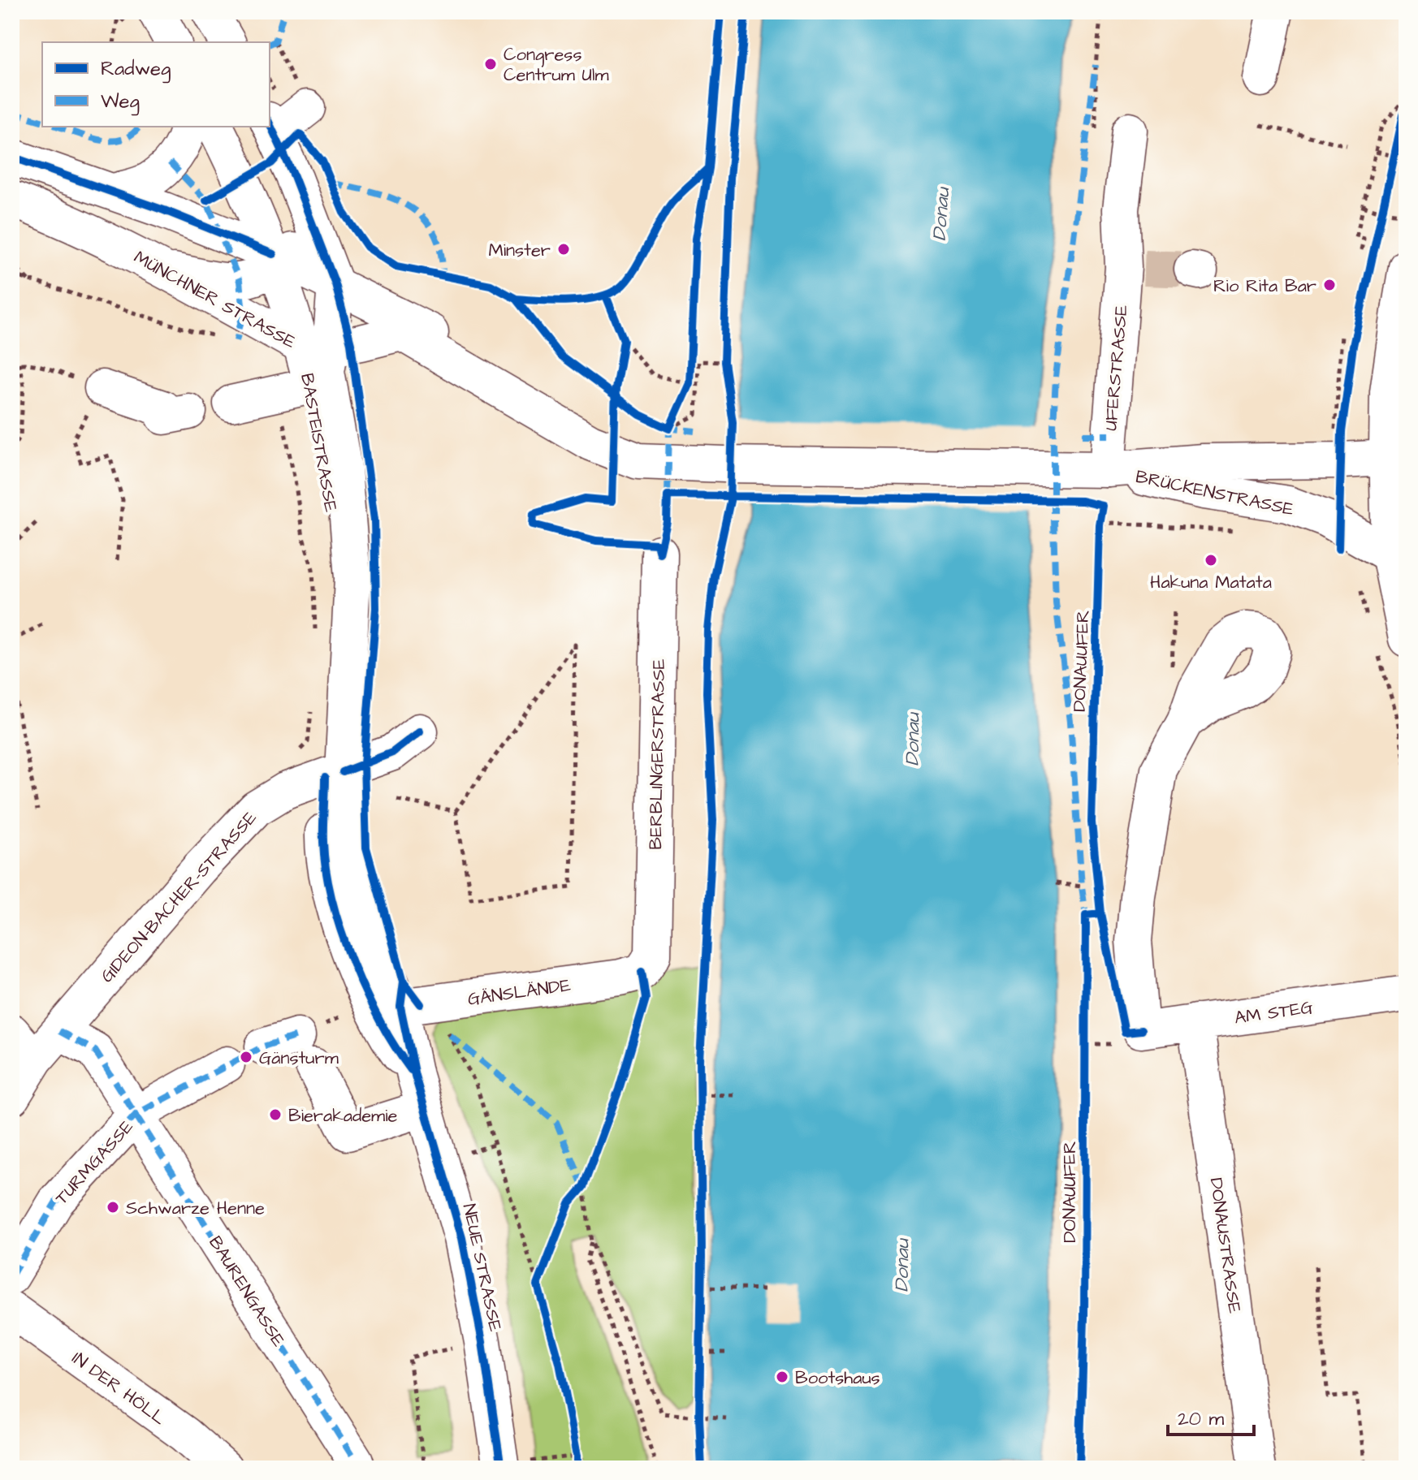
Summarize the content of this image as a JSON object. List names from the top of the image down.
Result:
{
  "streets": {
    "street": [
      "MÜNCHNER STRASSE",
      "UFERSTRASSE",
      "BASTEISTRASSE",
      "BRÜCKENSTRASSE",
      "BERBLINGERSTRASSE",
      "GIDEON-BACHER-STRASSE",
      "GÄNSLÄNDE",
      "AM STEG",
      "TURMGASSE",
      "DONAUSTRASSE",
      "NEUE STRASSE",
      "BAURENGASSE",
      "IN DER HÖLL"
    ],
    "cycle path": ["DONAUUFER"]
  },
  "crossings": [
    ["MÜNCHNER STRASSE", "BASTEISTRASSE"],
    ["UFERSTRASSE", "BRÜCKENSTRASSE"],
    ["BASTEISTRASSE", "GIDEON-BACHER-STRASSE"],
    ["BASTEISTRASSE", "NEUE STRASSE"],
    ["BERBLINGERSTRASSE", "GÄNSLÄNDE"],
    ["GIDEON-BACHER-STRASSE", "NEUE STRASSE"],
    ["GIDEON-BACHER-STRASSE", "BAURENGASSE"],
    ["GÄNSLÄNDE", "NEUE STRASSE"],
    ["AM STEG", "DONAUSTRASSE"],
    ["TURMGASSE", "BAURENGASSE"]
  ],
  "water": ["Donau"],
  "places": [
    "Congress Centrum Ulm",
    "Minster",
    "Rio Rita Bar",
    "Hakuna Matata",
    "Gänsturm",
    "Bierakademie",
    "Schwarze Henne",
    "Bootshaus"
  ],
  "legend": ["Radweg", "Weg"],
  "scale_bar": "20 m"
}
